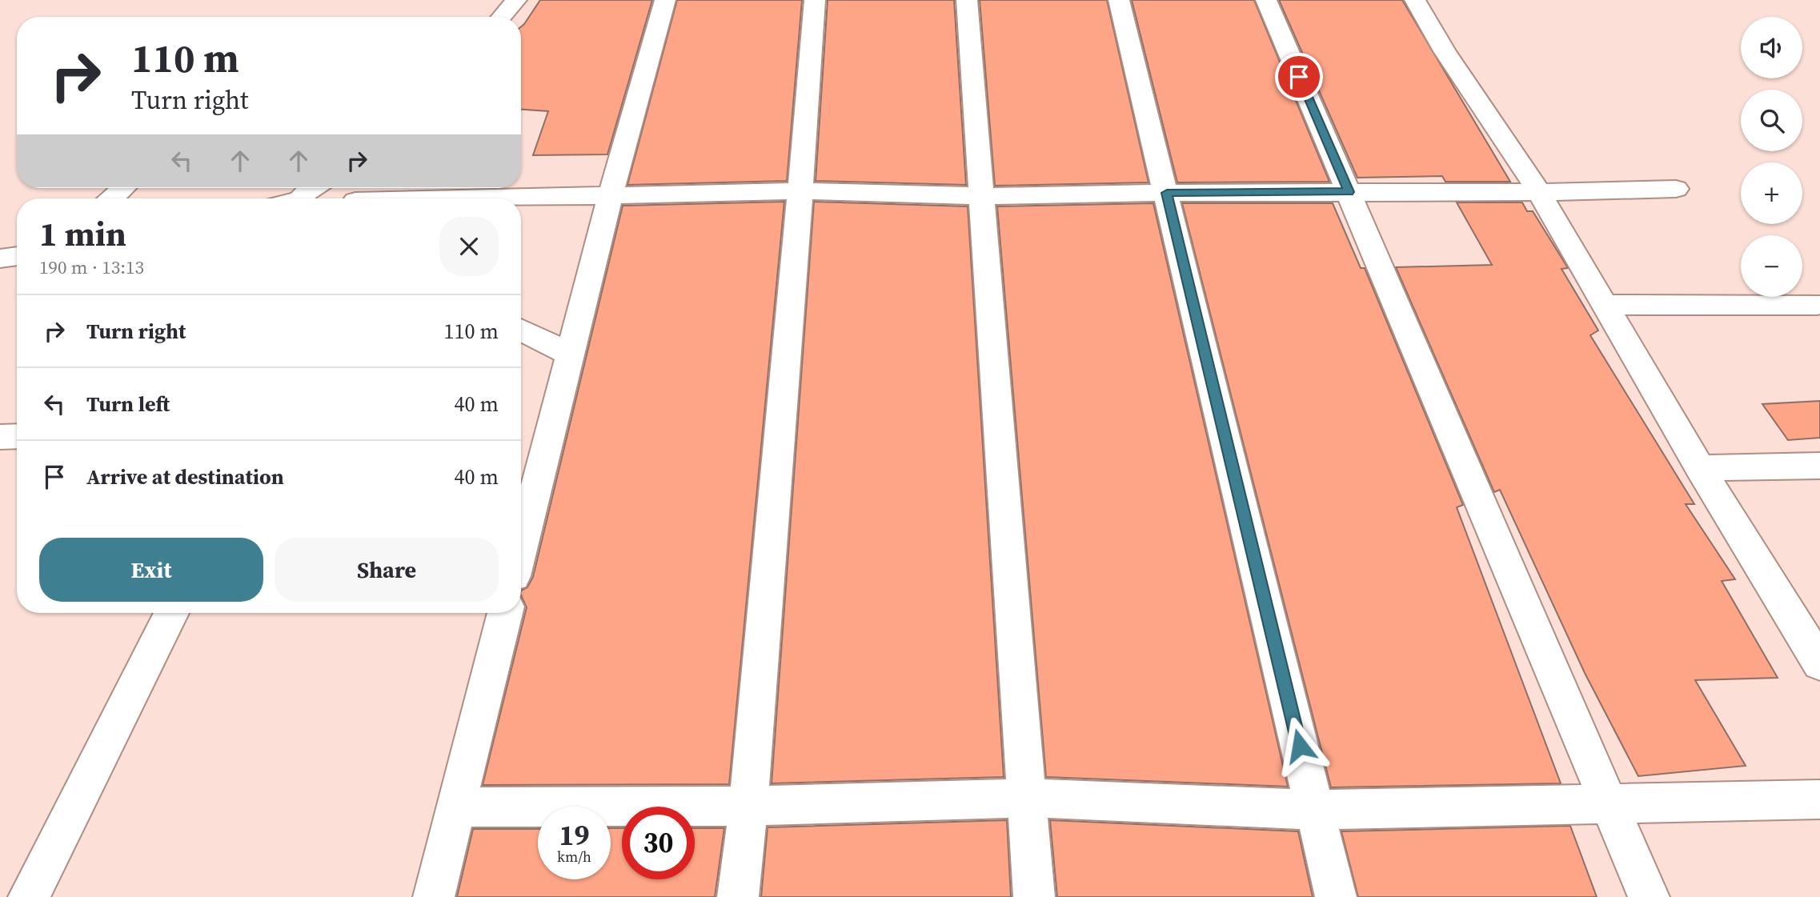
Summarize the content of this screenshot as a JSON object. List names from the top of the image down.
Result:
{
  "page": {
    "map_buttons": ["+", "−"],
    "turn": ["110 m", "Turn right"],
    "heading": ["1 min", "190 m · 13:13"],
    "list": [
      {
        "name": "Turn right",
        "value": "110 m"
      },
      {
        "name": "Turn left",
        "value": "40 m"
      },
      {
        "name": "Arrive at destination",
        "value": "40 m"
      }
    ],
    "buttons": ["Exit", "Share"],
    "speed": "19 km/h",
    "limit": "30"
  }
}
